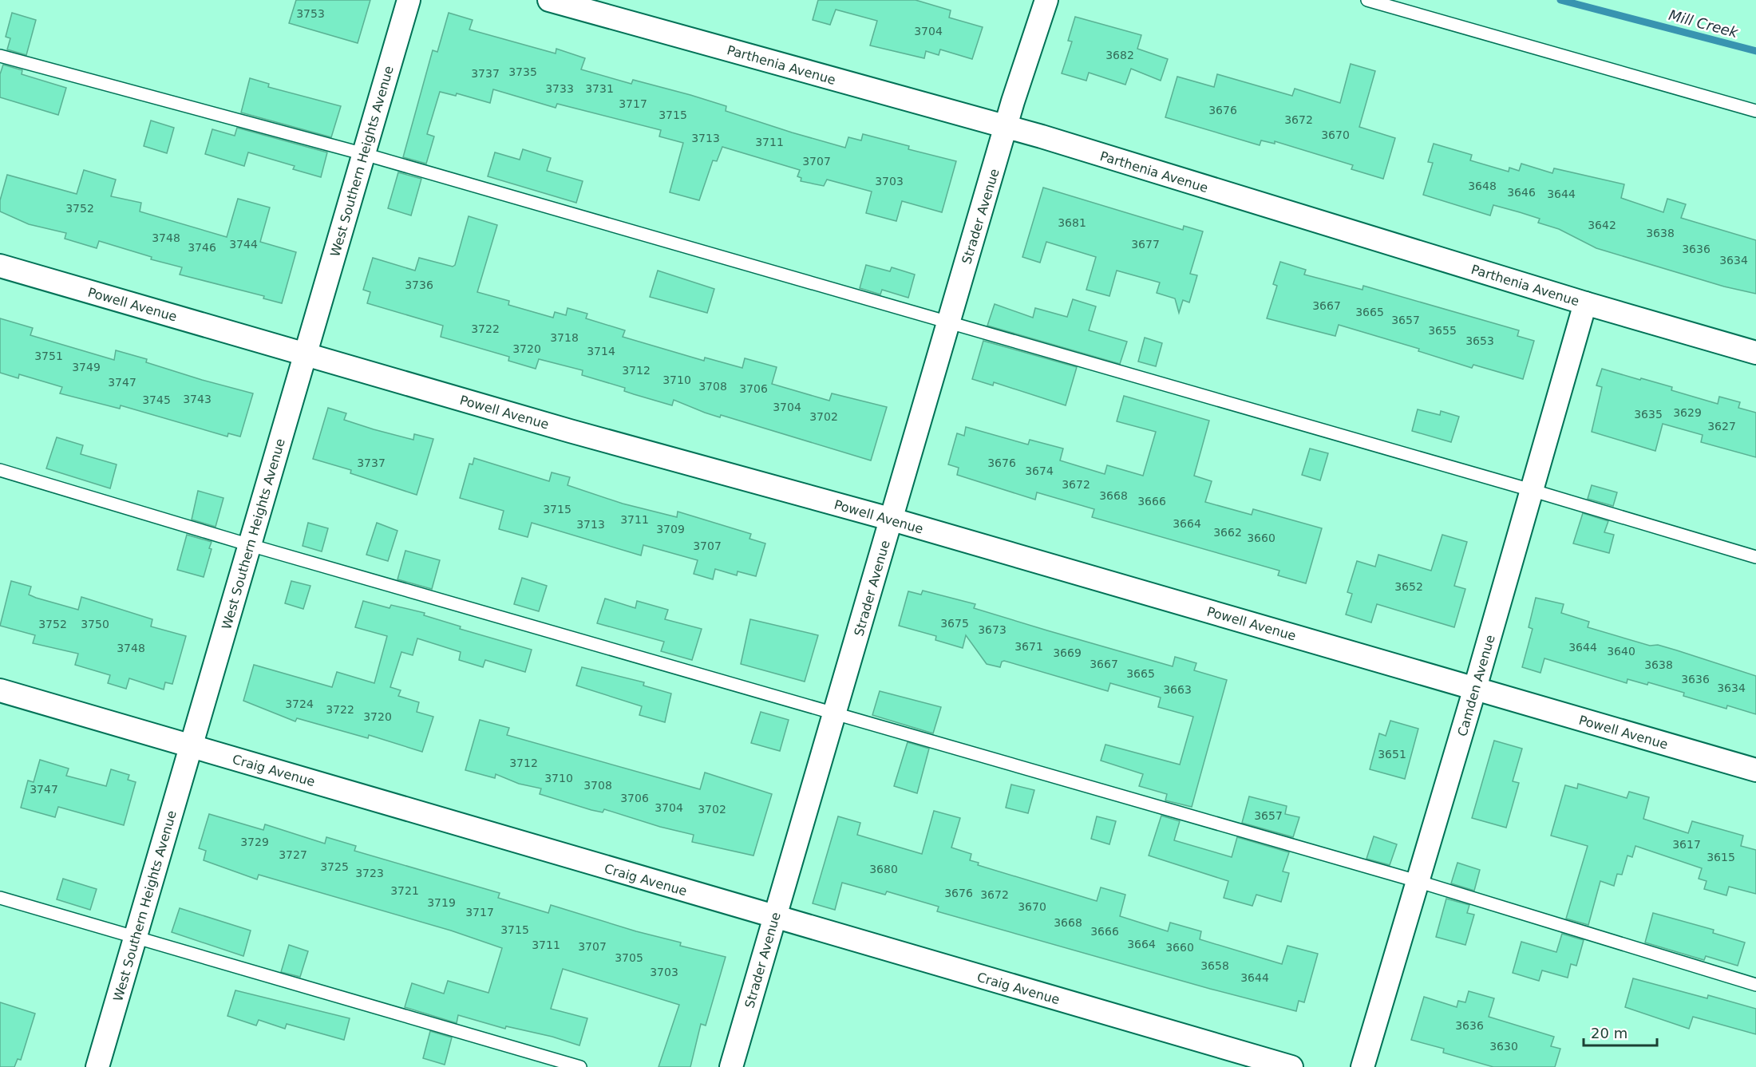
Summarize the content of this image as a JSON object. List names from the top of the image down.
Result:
{
  "streets": {
    "street": [
      "Parthenia Avenue",
      "West Southern Heights Avenue",
      "Strader Avenue",
      "Powell Avenue",
      "Camden Avenue",
      "Craig Avenue"
    ]
  },
  "crossings": [
    ["Parthenia Avenue", "Strader Avenue"],
    ["Parthenia Avenue", "Camden Avenue"],
    ["West Southern Heights Avenue", "Powell Avenue"],
    ["West Southern Heights Avenue", "Craig Avenue"],
    ["Strader Avenue", "Powell Avenue"],
    ["Strader Avenue", "Craig Avenue"],
    ["Powell Avenue", "Camden Avenue"]
  ],
  "water": ["Mill Creek"],
  "house_numbers": [
    "3753",
    "3704",
    "3682",
    "3735",
    "3737",
    "3733",
    "3731",
    "3717",
    "3676",
    "3715",
    "3672",
    "3670",
    "3713",
    "3711",
    "3707",
    "3703",
    "3648",
    "3646",
    "3644",
    "3752",
    "3681",
    "3642",
    "3638",
    "3748",
    "3744",
    "3677",
    "3746",
    "3636",
    "3634",
    "3736",
    "3667",
    "3665",
    "3657",
    "3722",
    "3655",
    "3718",
    "3653",
    "3720",
    "3714",
    "3751",
    "3749",
    "3712",
    "3710",
    "3747",
    "3708",
    "3706",
    "3743",
    "3745",
    "3704",
    "3629",
    "3635",
    "3702",
    "3627",
    "3737",
    "3676",
    "3674",
    "3672",
    "3668",
    "3666",
    "3715",
    "3711",
    "3664",
    "3713",
    "3709",
    "3662",
    "3660",
    "3707",
    "3652",
    "3675",
    "3752",
    "3750",
    "3673",
    "3671",
    "3644",
    "3748",
    "3640",
    "3669",
    "3667",
    "3638",
    "3665",
    "3636",
    "3634",
    "3663",
    "3724",
    "3722",
    "3720",
    "3651",
    "3712",
    "3710",
    "3708",
    "3747",
    "3706",
    "3704",
    "3702",
    "3657",
    "3729",
    "3617",
    "3727",
    "3615",
    "3725",
    "3680",
    "3723",
    "3721",
    "3676",
    "3672",
    "3719",
    "3670",
    "3717",
    "3668",
    "3715",
    "3666",
    "3664",
    "3711",
    "3707",
    "3660",
    "3705",
    "3658",
    "3703",
    "3644",
    "3636",
    "3630"
  ],
  "scale_bar": "20 m"
}
